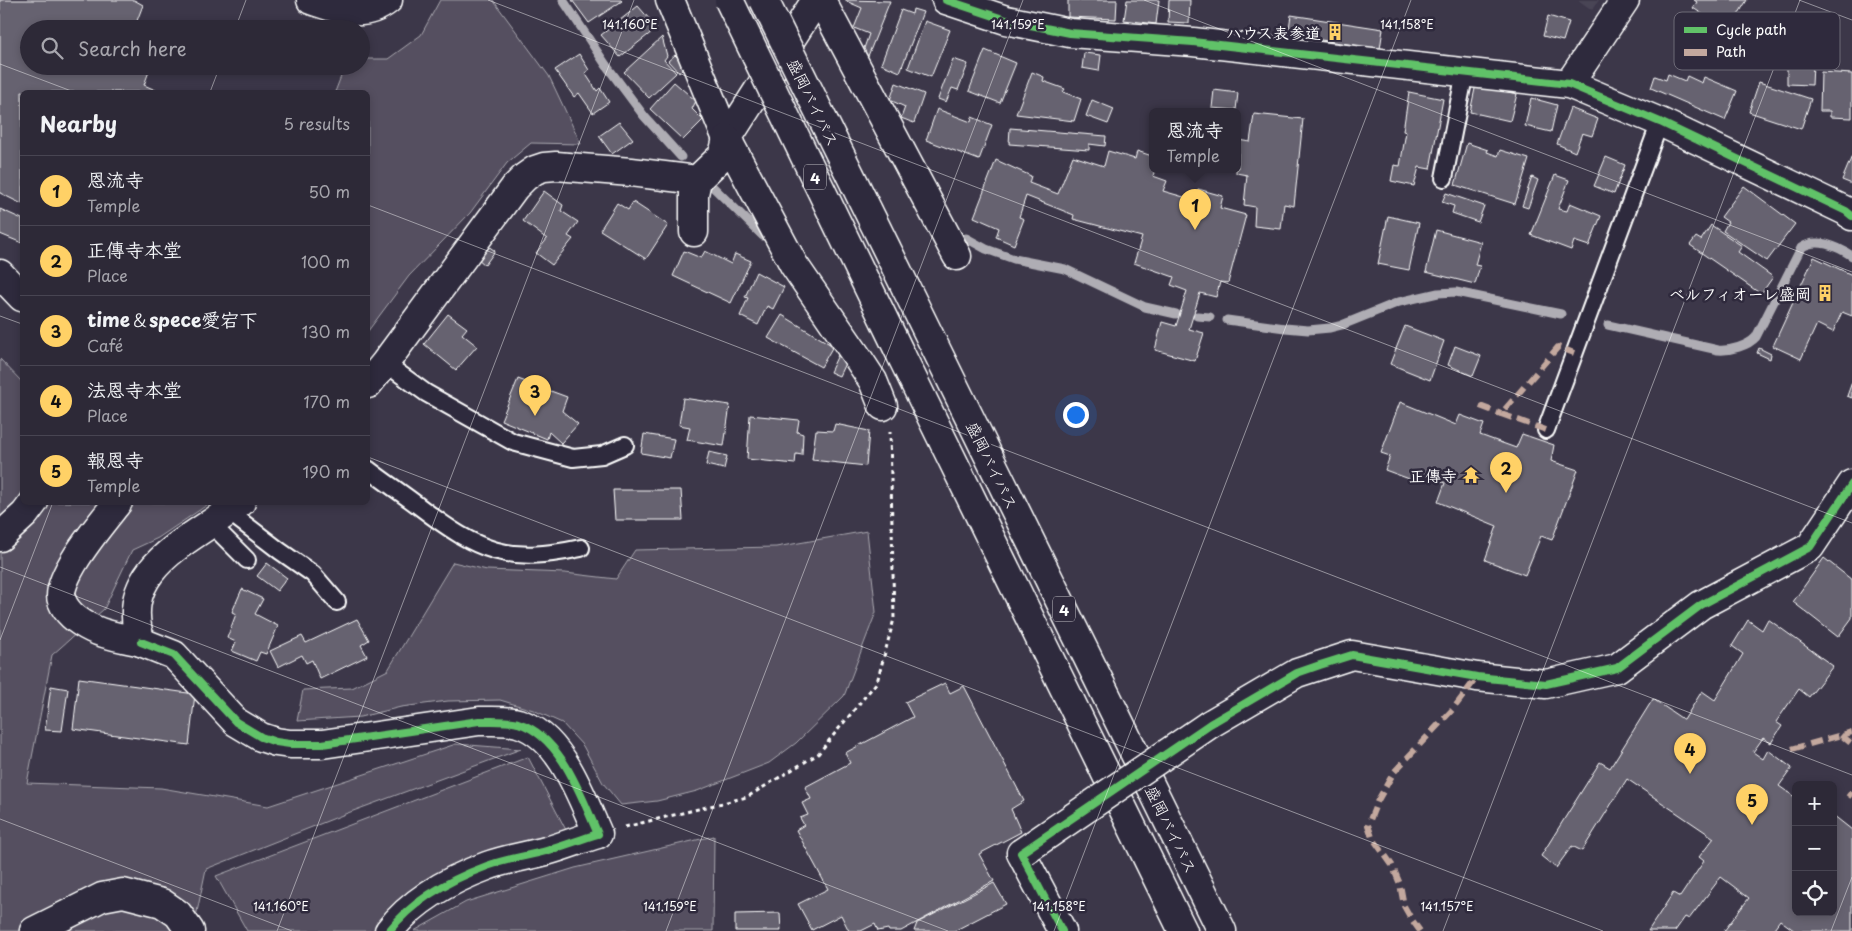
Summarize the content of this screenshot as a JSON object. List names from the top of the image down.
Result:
{
  "streets": {
    "main road": ["盛岡バイパス", "4"]
  },
  "places": {
    "building": ["ハウス表参道", "ベルフィオーレ盛岡"],
    "temple": ["正傳寺"]
  },
  "legend": ["Cycle path", "Path"],
  "page": {
    "search": "Search here",
    "heading": ["Nearby", "5 results"],
    "popup": ["恩流寺", "Temple"],
    "list": [
      {
        "mark": "1",
        "name": "恩流寺",
        "note": "Temple",
        "value": "50 m"
      },
      {
        "mark": "2",
        "name": "正傳寺本堂",
        "note": "Place",
        "value": "100 m"
      },
      {
        "mark": "3",
        "name": "time＆spece愛宕下",
        "note": "Café",
        "value": "130 m"
      },
      {
        "mark": "4",
        "name": "法恩寺本堂",
        "note": "Place",
        "value": "170 m"
      },
      {
        "mark": "5",
        "name": "報恩寺",
        "note": "Temple",
        "value": "190 m"
      }
    ],
    "pins": [
      "1",
      "3",
      "2",
      "4",
      "5"
    ],
    "map_buttons": ["+", "−"]
  },
  "coordinates": [
    "141.160°E",
    "141.158°E",
    "141.159°E",
    "141.157°E"
  ]
}
